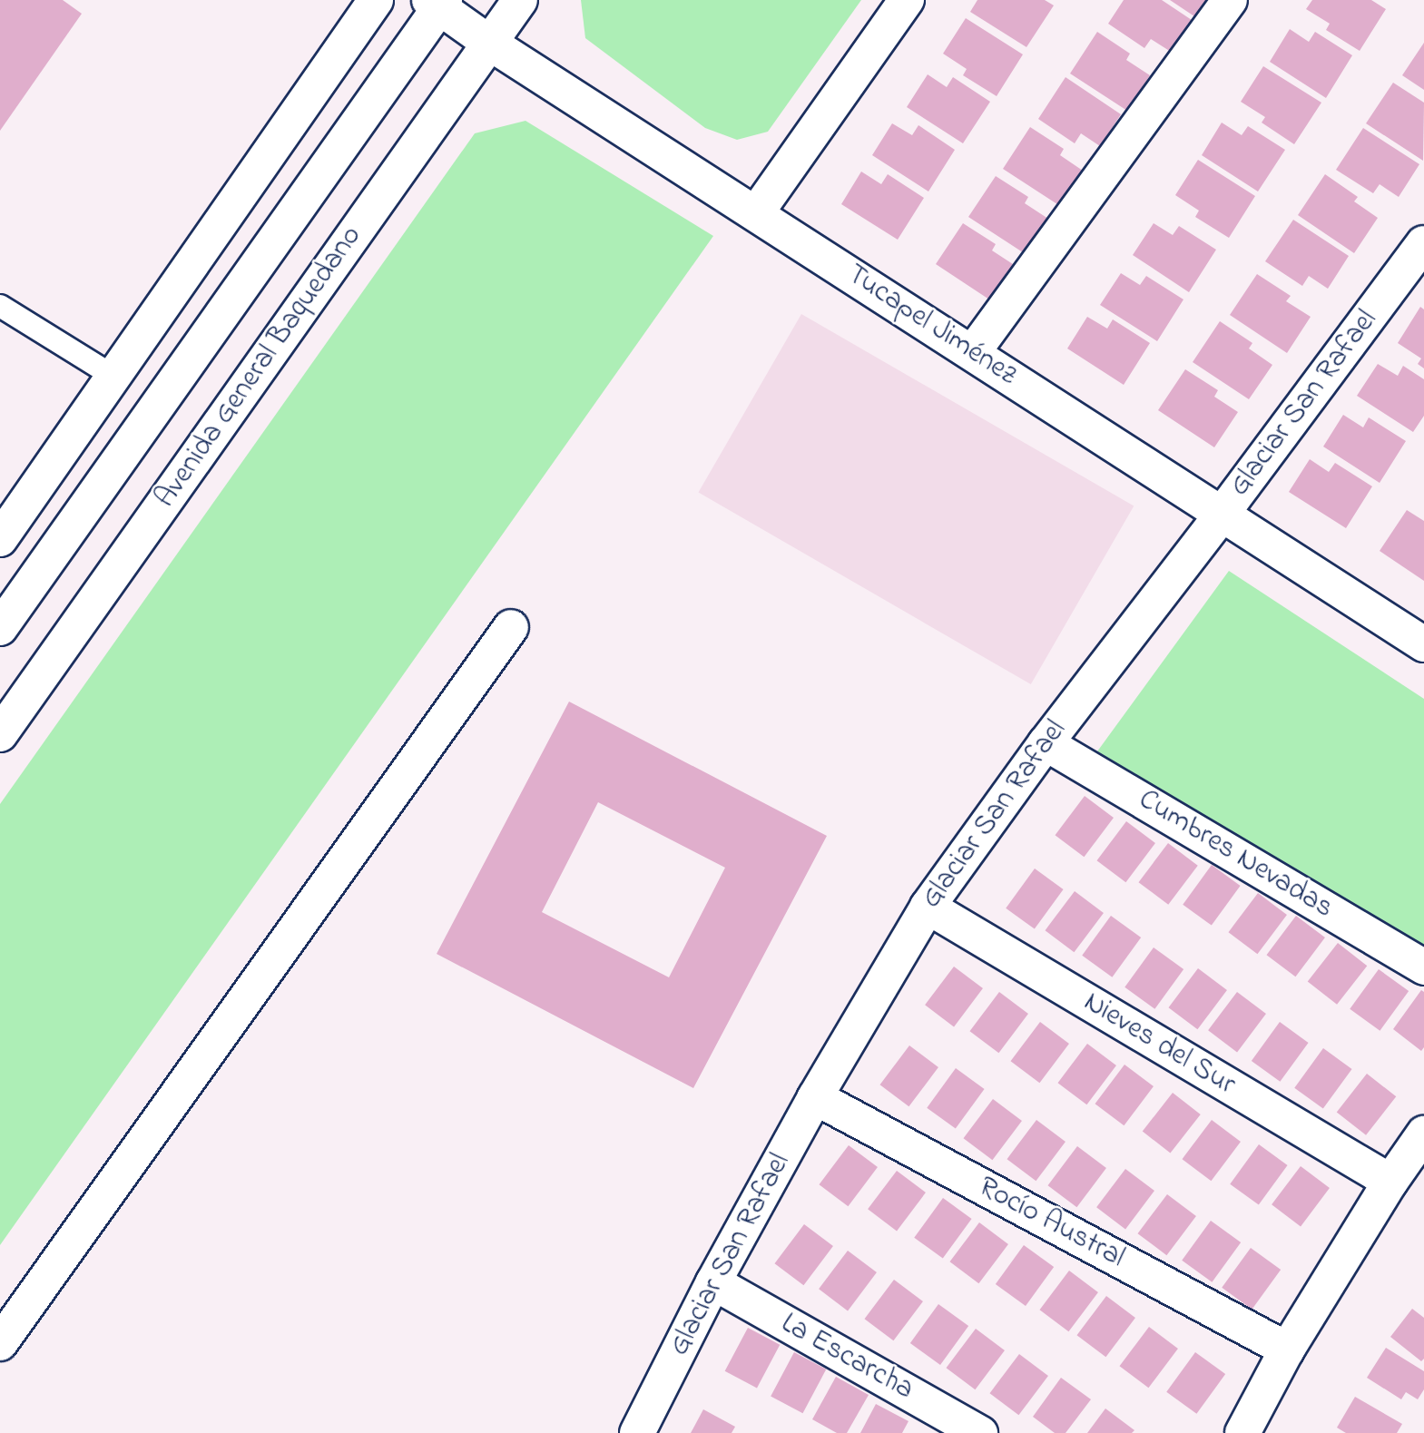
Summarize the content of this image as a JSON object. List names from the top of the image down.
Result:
{
  "streets": {
    "street": [
      "Tucapel Jiménez",
      "Avenida General Baquedano",
      "Glaciar San Rafael",
      "Cumbres Nevadas",
      "Nieves del Sur",
      "Rocío Austral",
      "La Escarcha"
    ]
  },
  "crossings": [
    ["Tucapel Jiménez", "Avenida General Baquedano"],
    ["Tucapel Jiménez", "Glaciar San Rafael"],
    ["Glaciar San Rafael", "Cumbres Nevadas"],
    ["Glaciar San Rafael", "Nieves del Sur"],
    ["Glaciar San Rafael", "Rocío Austral"],
    ["Glaciar San Rafael", "La Escarcha"]
  ]
}
